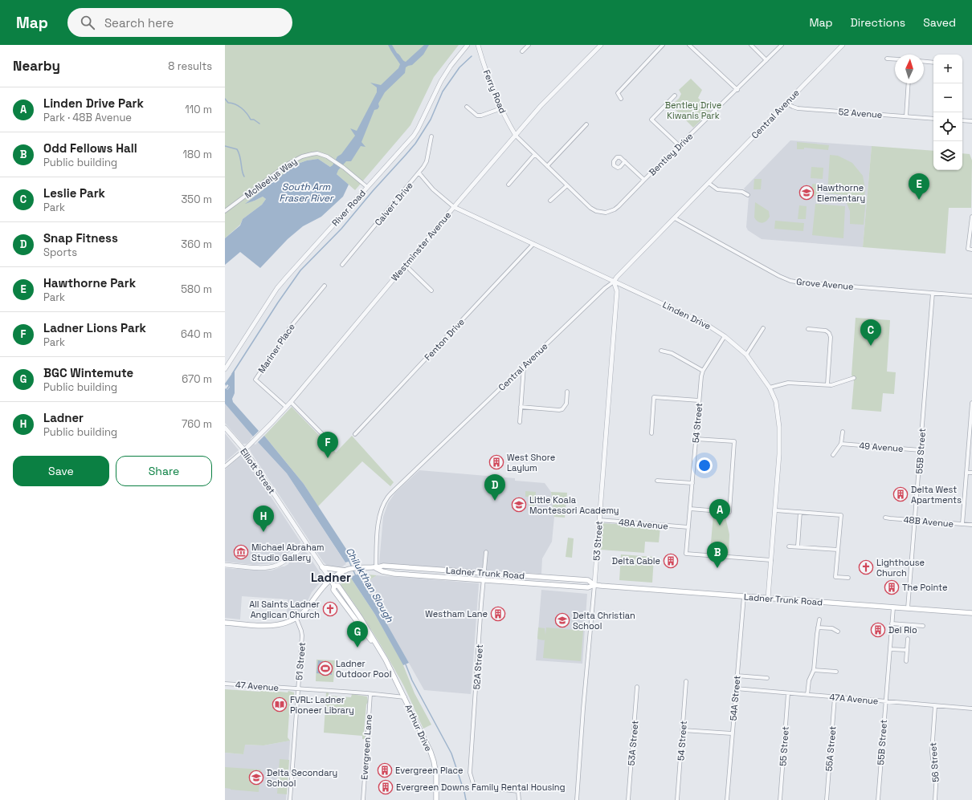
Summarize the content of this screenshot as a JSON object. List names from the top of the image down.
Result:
{
  "streets": {
    "main road": ["Ladner Trunk Road", "Arthur Drive"],
    "street": [
      "Ferry Road",
      "52 Avenue",
      "Central Avenue",
      "Bentley Drive",
      "McNeelys Way",
      "Calvert Drive",
      "River Road",
      "Westminster Avenue",
      "Grove Avenue",
      "Linden Drive",
      "Fenton Drive",
      "Mariner Place",
      "54 Street",
      "49 Avenue",
      "55B Street",
      "Elliott Street",
      "48B Avenue",
      "48A Avenue",
      "53 Street",
      "51 Street",
      "52A Street",
      "47 Avenue",
      "54A Street",
      "47A Avenue",
      "53A Street",
      "55 Street",
      "Evergreen Lane",
      "55A Street",
      "56 Street"
    ]
  },
  "crossings": [
    ["Ferry Road", "Bentley Drive"],
    ["Ferry Road", "Westminster Avenue"],
    ["52 Avenue", "Central Avenue"],
    ["Central Avenue", "Grove Avenue"],
    ["Central Avenue", "Linden Drive"],
    ["Central Avenue", "53 Street"],
    ["Central Avenue", "Ladner Trunk Road"],
    ["Bentley Drive", "Westminster Avenue"],
    ["McNeelys Way", "River Road"],
    ["Calvert Drive", "Linden Drive"],
    ["Westminster Avenue", "Linden Drive"],
    ["Westminster Avenue", "Mariner Place"],
    ["Westminster Avenue", "Elliott Street"],
    ["Grove Avenue", "55B Street"],
    ["Linden Drive", "Fenton Drive"],
    ["Linden Drive", "54 Street"],
    ["Linden Drive", "53 Street"],
    ["Linden Drive", "Ladner Trunk Road"],
    ["54 Street", "48A Avenue"],
    ["49 Avenue", "55B Street"],
    ["55B Street", "48B Avenue"],
    ["55B Street", "Ladner Trunk Road"],
    ["55B Street", "47A Avenue"],
    ["Elliott Street", "Ladner Trunk Road"],
    ["Elliott Street", "Arthur Drive"],
    ["48A Avenue", "53 Street"],
    ["53 Street", "Ladner Trunk Road"],
    ["Ladner Trunk Road", "52A Street"],
    ["Ladner Trunk Road", "54A Street"],
    ["Ladner Trunk Road", "Arthur Drive"],
    ["51 Street", "47 Avenue"],
    ["47 Avenue", "Arthur Drive"],
    ["47 Avenue", "Evergreen Lane"],
    ["54A Street", "47A Avenue"],
    ["47A Avenue", "55 Street"],
    ["47A Avenue", "55A Street"],
    ["47A Avenue", "56 Street"]
  ],
  "districts": ["Ladner"],
  "water": ["South Arm Fraser River", "Chilukthan Slough"],
  "parks": ["Bentley Drive Kiwanis Park"],
  "places": {
    "school or university": [
      "Hawthorne Elementary",
      "Little Koala Montessori Academy",
      "Delta Christian School",
      "Delta Secondary School"
    ],
    "building": [
      "West Shore Laylum",
      "Delta West Apartments",
      "Delta Cable",
      "The Pointe",
      "Westham Lane",
      "Del Rio",
      "Evergreen Place",
      "Evergreen Downs Family Rental Housing"
    ],
    "museum": ["Michael Abraham Studio Gallery"],
    "church": ["Lighthouse Church", "All Saints Ladner Anglican Church"],
    "sports": ["Ladner Outdoor Pool"],
    "library": ["FVRL: Ladner Pioneer Library"]
  },
  "north": "top",
  "page": {
    "header": "Map",
    "search": "Search here",
    "nav": ["Map", "Directions", "Saved"],
    "heading": ["Nearby", "8 results"],
    "map_buttons": ["+", "−"],
    "list": [
      {
        "mark": "A",
        "name": "Linden Drive Park",
        "note": "Park · 48B Avenue",
        "value": "110 m"
      },
      {
        "mark": "B",
        "name": "Odd Fellows Hall",
        "note": "Public building",
        "value": "180 m"
      },
      {
        "mark": "C",
        "name": "Leslie Park",
        "note": "Park",
        "value": "350 m"
      },
      {
        "mark": "D",
        "name": "Snap Fitness",
        "note": "Sports",
        "value": "360 m"
      },
      {
        "mark": "E",
        "name": "Hawthorne Park",
        "note": "Park",
        "value": "580 m"
      },
      {
        "mark": "F",
        "name": "Ladner Lions Park",
        "note": "Park",
        "value": "640 m"
      },
      {
        "mark": "G",
        "name": "BGC Wintemute",
        "note": "Public building",
        "value": "670 m"
      },
      {
        "mark": "H",
        "name": "Ladner",
        "note": "Public building",
        "value": "760 m"
      }
    ],
    "pins": [
      "E",
      "C",
      "F",
      "D",
      "A",
      "H",
      "B",
      "G"
    ],
    "buttons": ["Save", "Share"]
  }
}
